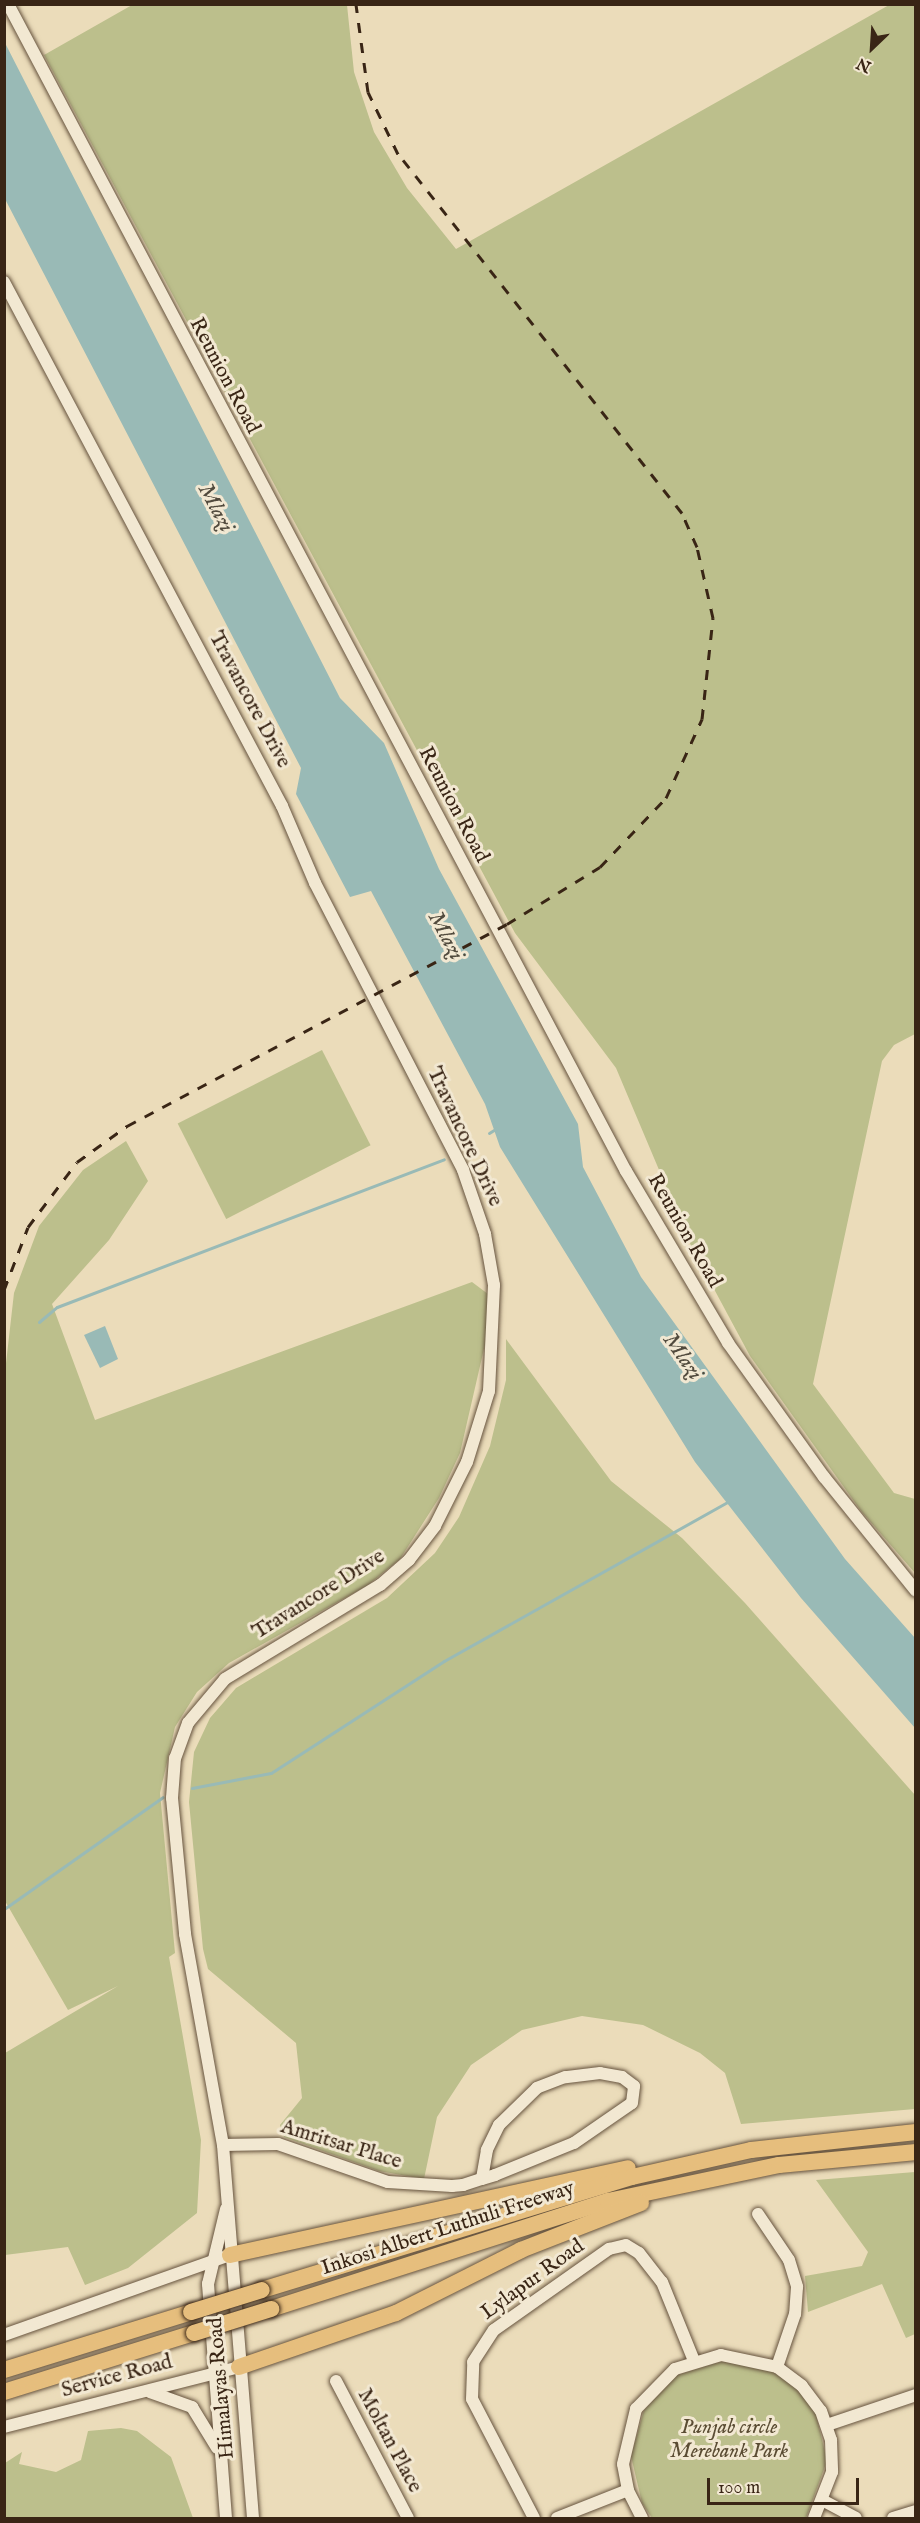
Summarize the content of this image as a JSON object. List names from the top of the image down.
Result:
{
  "streets": {
    "highway": ["Inkosi Albert Luthuli Freeway"],
    "street": [
      "Reunion Road",
      "Travancore Drive",
      "Amritsar Place",
      "Lylapur Road",
      "Service Road",
      "Himalayas Road",
      "Moltan Place"
    ]
  },
  "crossings": [
    ["Travancore Drive", "Amritsar Place"],
    ["Travancore Drive", "Himalayas Road"],
    ["Amritsar Place", "Himalayas Road"],
    ["Service Road", "Himalayas Road"]
  ],
  "water": ["Mlazi"],
  "parks": ["Punjab circle Merebank Park"],
  "scale_bar": "100 m",
  "north": "bottom left"
}
